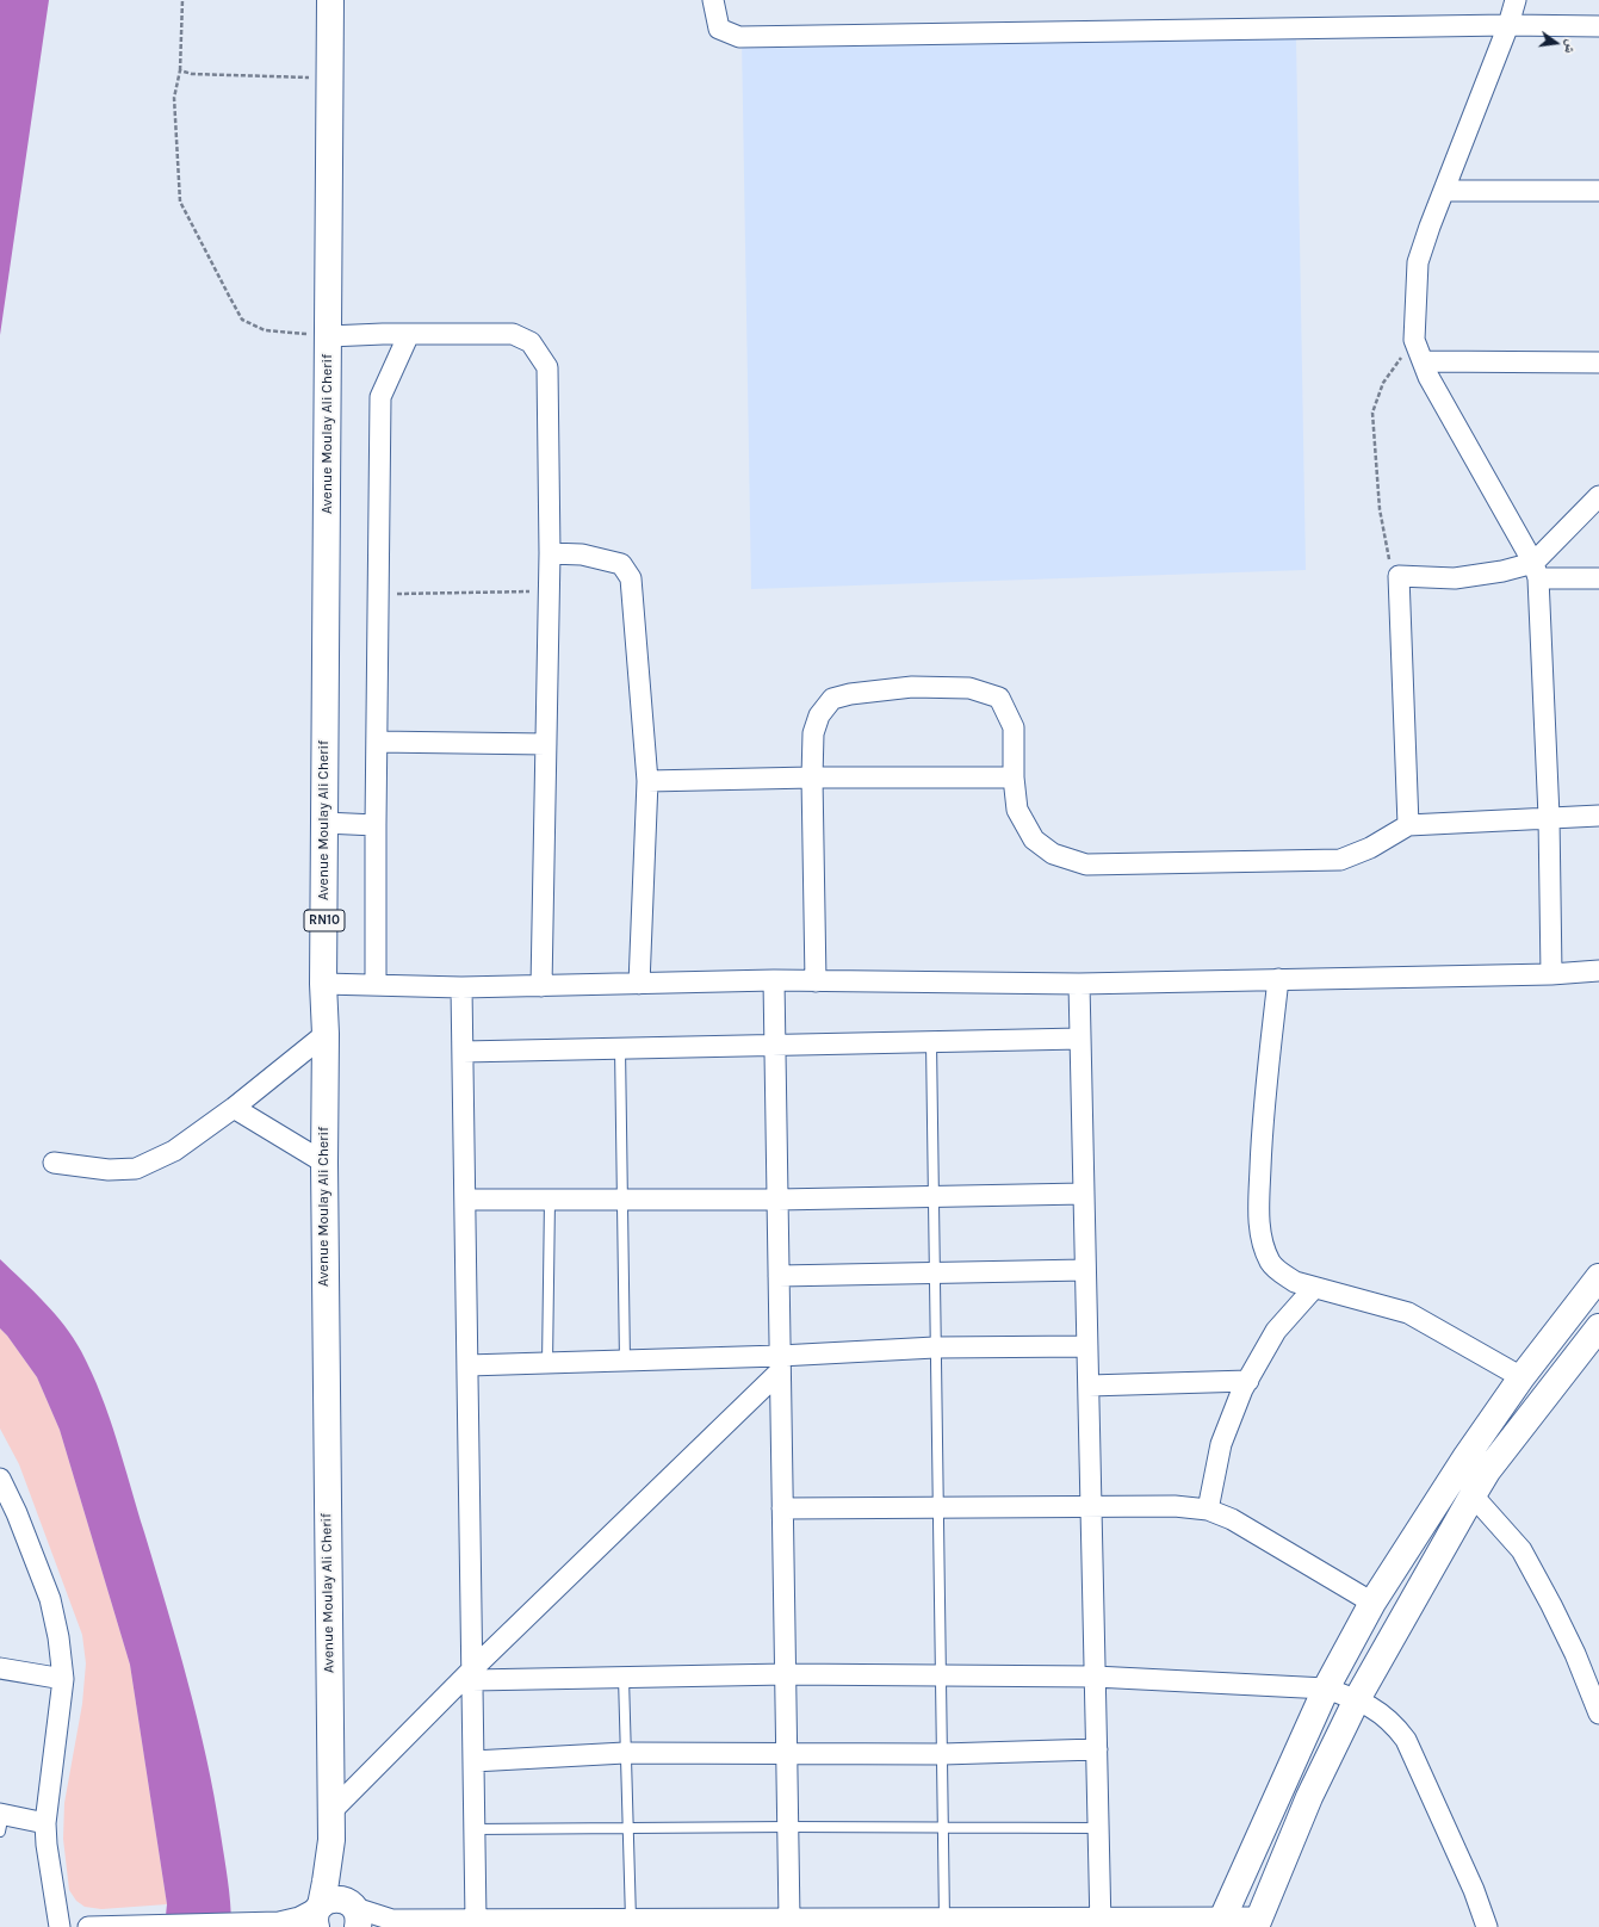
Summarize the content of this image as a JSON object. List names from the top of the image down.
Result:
{
  "streets": {
    "main road": ["Avenue Moulay Ali Cherif", "RN10"]
  },
  "crossings": [
    ["Avenue Moulay Ali Cherif", "RN10"]
  ],
  "north": "right"
}
